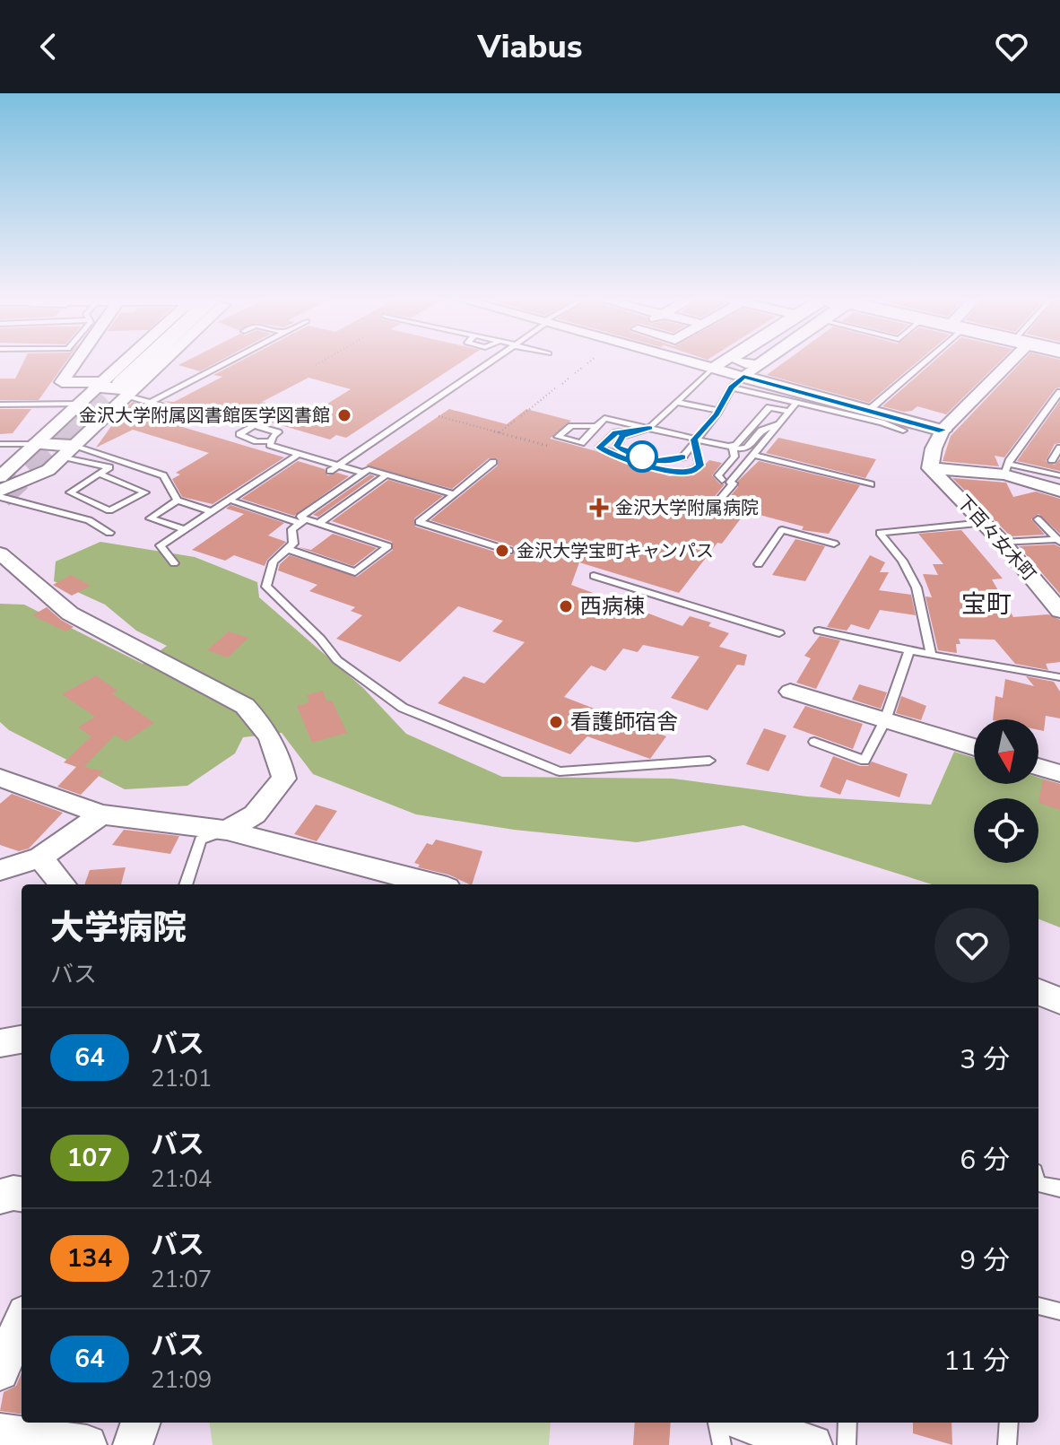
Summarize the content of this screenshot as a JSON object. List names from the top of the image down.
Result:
{
  "streets": {
    "street": ["下百々女木町"]
  },
  "districts": ["宝町"],
  "places": {
    "other": [
      "金沢大学附属図書館医学図書館",
      "金沢大学宝町キャンパス",
      "西病棟",
      "看護師宿舎"
    ],
    "health": ["金沢大学附属病院"]
  },
  "lines": ["bus line 64"],
  "north": "bottom",
  "page": {
    "header": "Viabus",
    "heading": ["大学病院", "バス"],
    "list": [
      {
        "mark": "64",
        "name": "バス",
        "note": "21:01",
        "value": "3 分"
      },
      {
        "mark": "107",
        "name": "バス",
        "note": "21:04",
        "value": "6 分"
      },
      {
        "mark": "134",
        "name": "バス",
        "note": "21:07",
        "value": "9 分"
      },
      {
        "mark": "64",
        "name": "バス",
        "note": "21:09",
        "value": "11 分"
      }
    ]
  }
}
